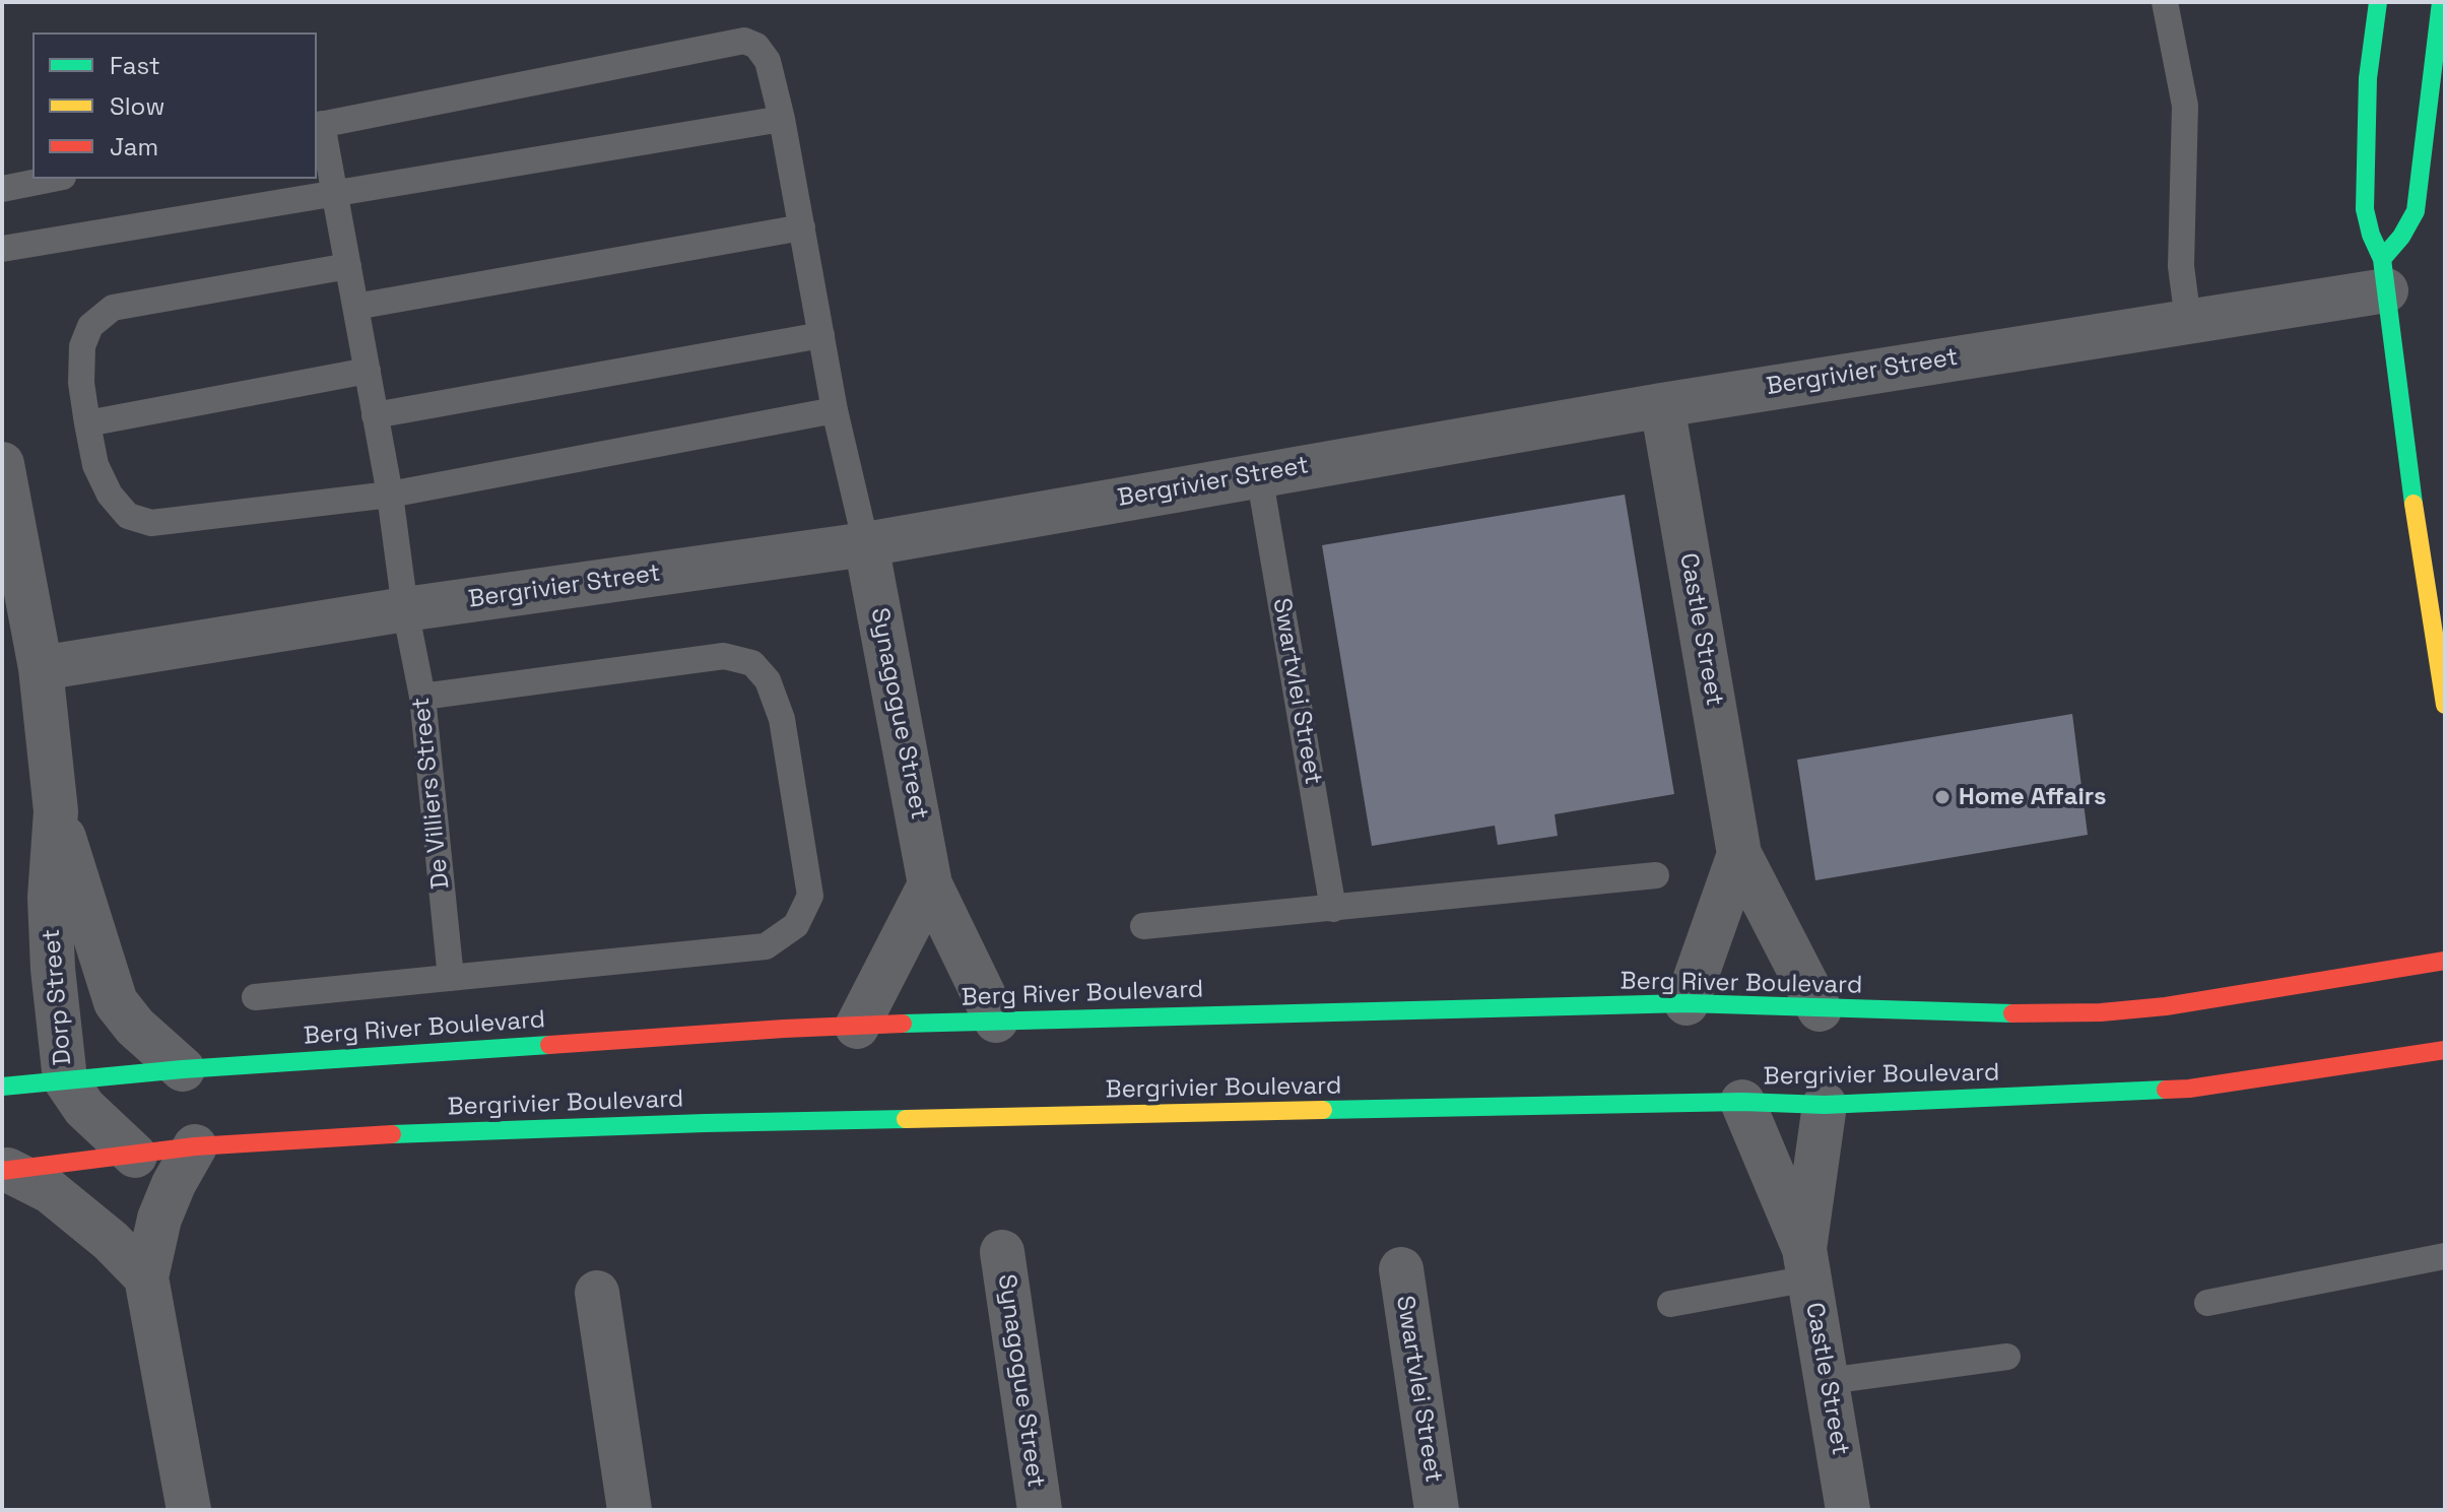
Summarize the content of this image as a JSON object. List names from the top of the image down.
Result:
{
  "streets": {
    "street": [
      "Bergrivier Street",
      "Castle Street",
      "Swartvlei Street",
      "Synagogue Street",
      "Berg River Boulevard",
      "Dorp Street",
      "Bergrivier Boulevard"
    ],
    "lane": ["De Villiers Street"]
  },
  "crossings": [
    ["Bergrivier Street", "Castle Street"],
    ["Bergrivier Street", "Swartvlei Street"],
    ["Bergrivier Street", "Synagogue Street"],
    ["Bergrivier Street", "De Villiers Street"],
    ["Bergrivier Street", "Dorp Street"],
    ["Castle Street", "Berg River Boulevard"],
    ["Castle Street", "Bergrivier Boulevard"],
    ["Synagogue Street", "Berg River Boulevard"],
    ["Berg River Boulevard", "Dorp Street"],
    ["Dorp Street", "Bergrivier Boulevard"]
  ],
  "places": ["Home Affairs"],
  "legend": ["Fast", "Slow", "Jam"]
}
